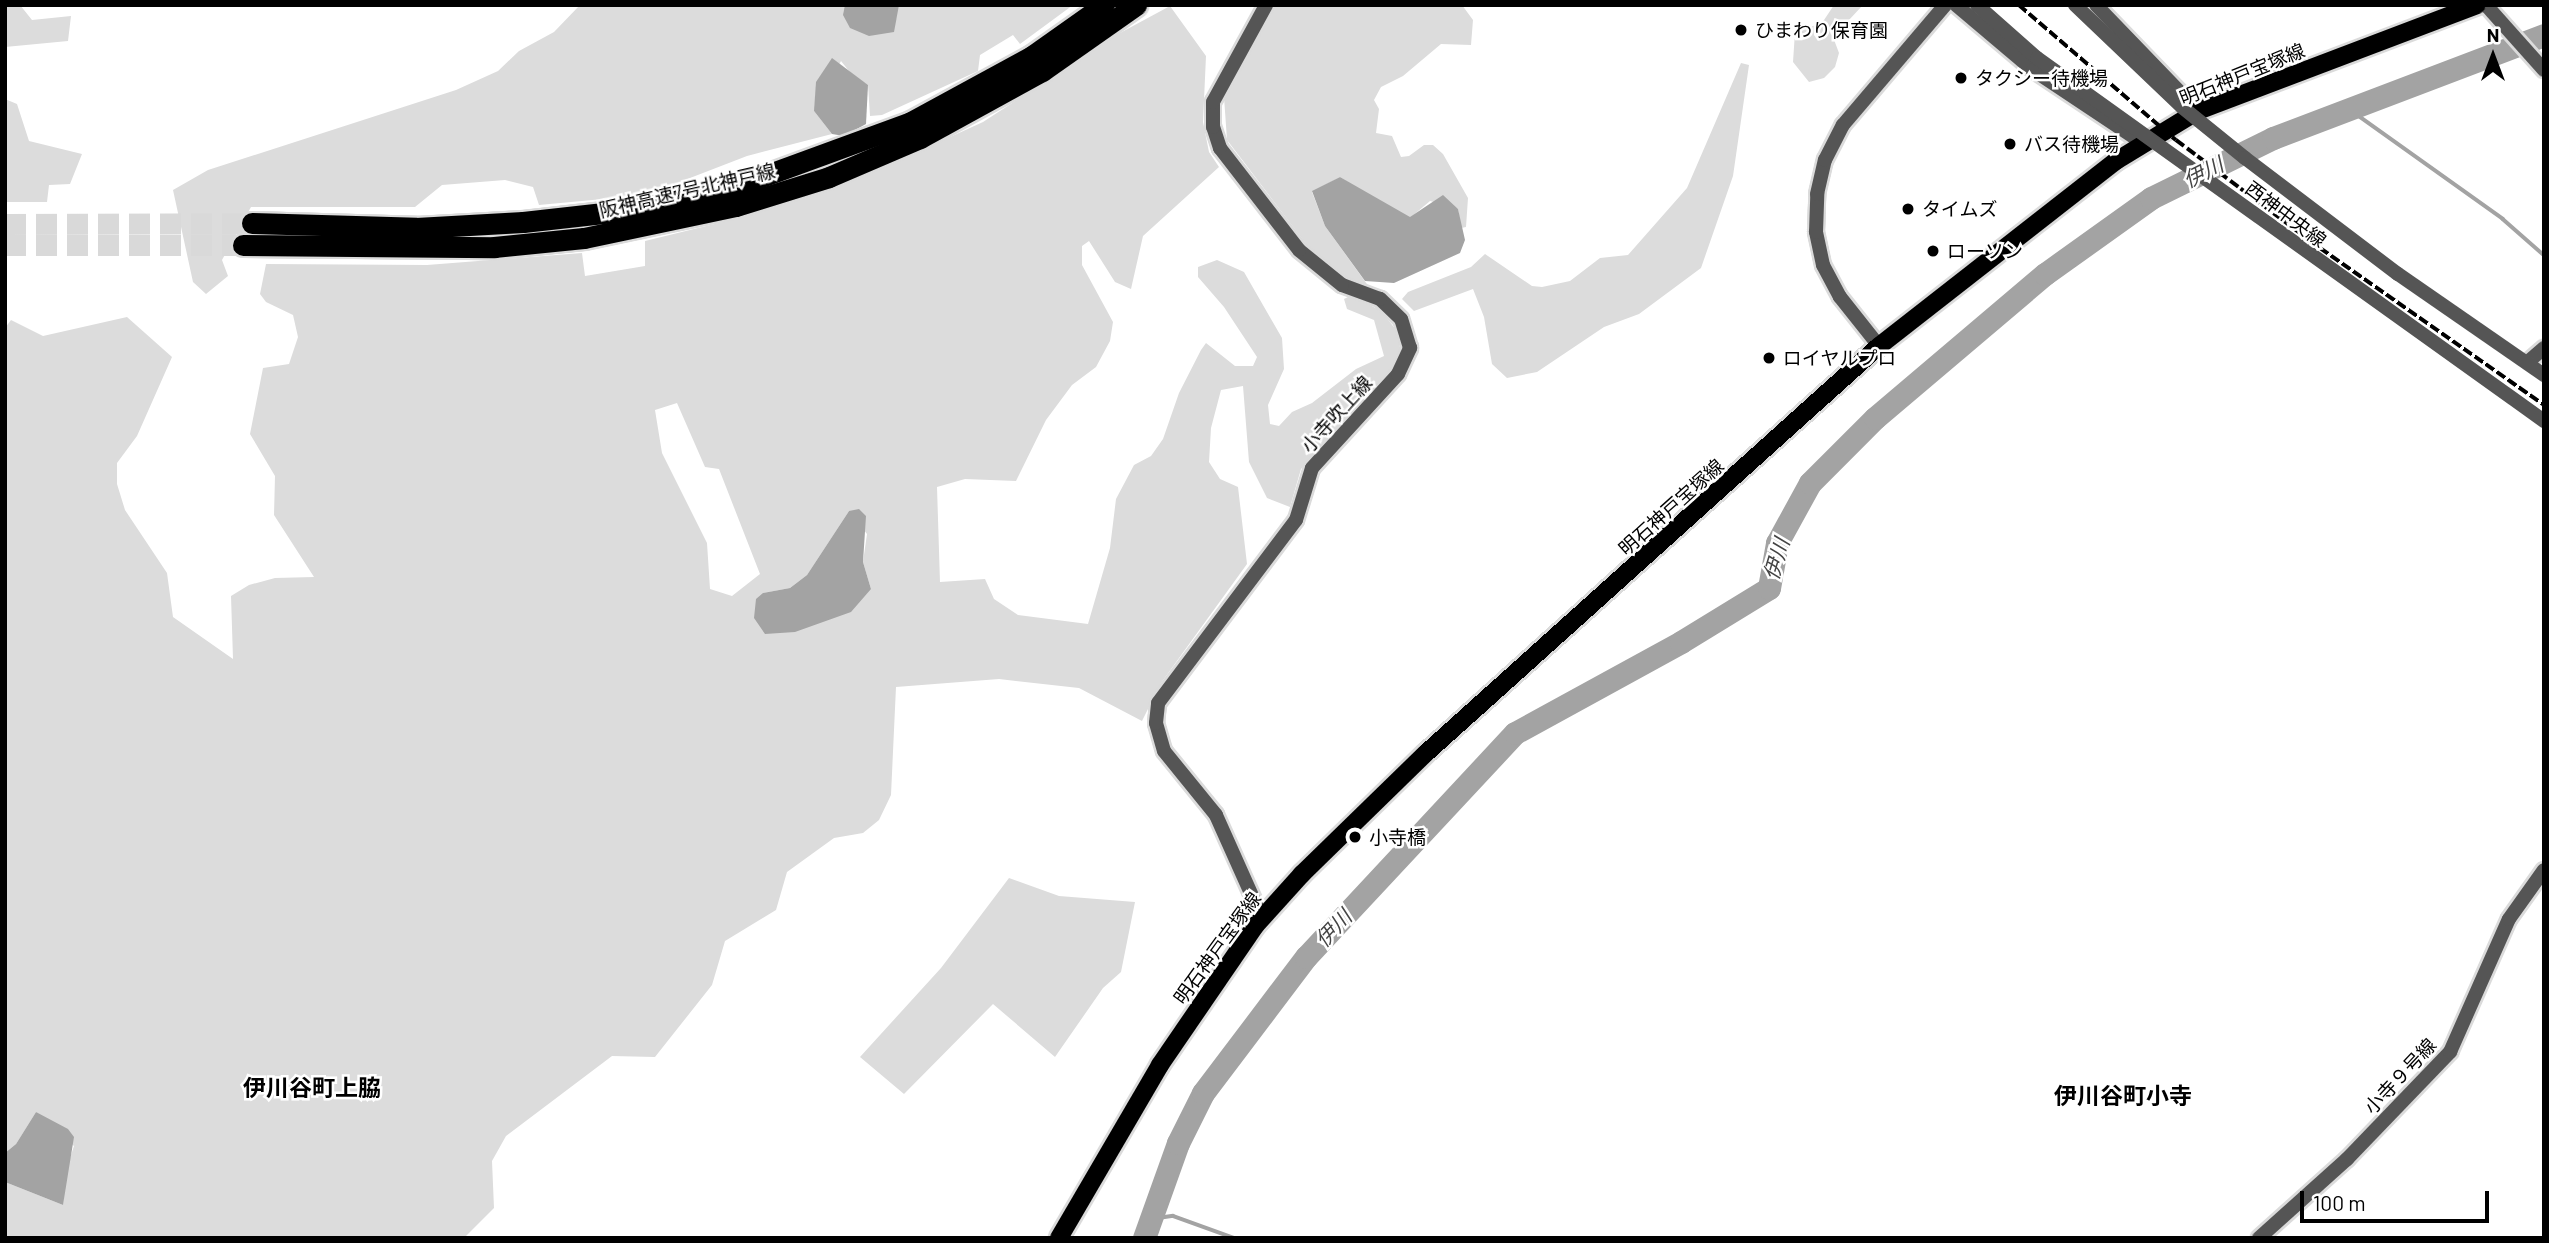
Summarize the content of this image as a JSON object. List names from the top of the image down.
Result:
{
  "streets": {
    "highway": ["阪神高速7号北神戸線"],
    "main road": ["明石神戸宝塚線"],
    "street": ["西神中央線", "小寺吹上線", "小寺９号線"]
  },
  "crossings": [
    ["明石神戸宝塚線", "小寺吹上線"]
  ],
  "districts": ["伊川谷町上脇", "伊川谷町小寺"],
  "water": ["伊川"],
  "places": [
    "ひまわり保育園",
    "タクシー待機場",
    "バス待機場",
    "タイムズ",
    "ローソン",
    "ロイヤルプロ",
    "小寺橋"
  ],
  "scale_bar": "100 m",
  "north": "top"
}
